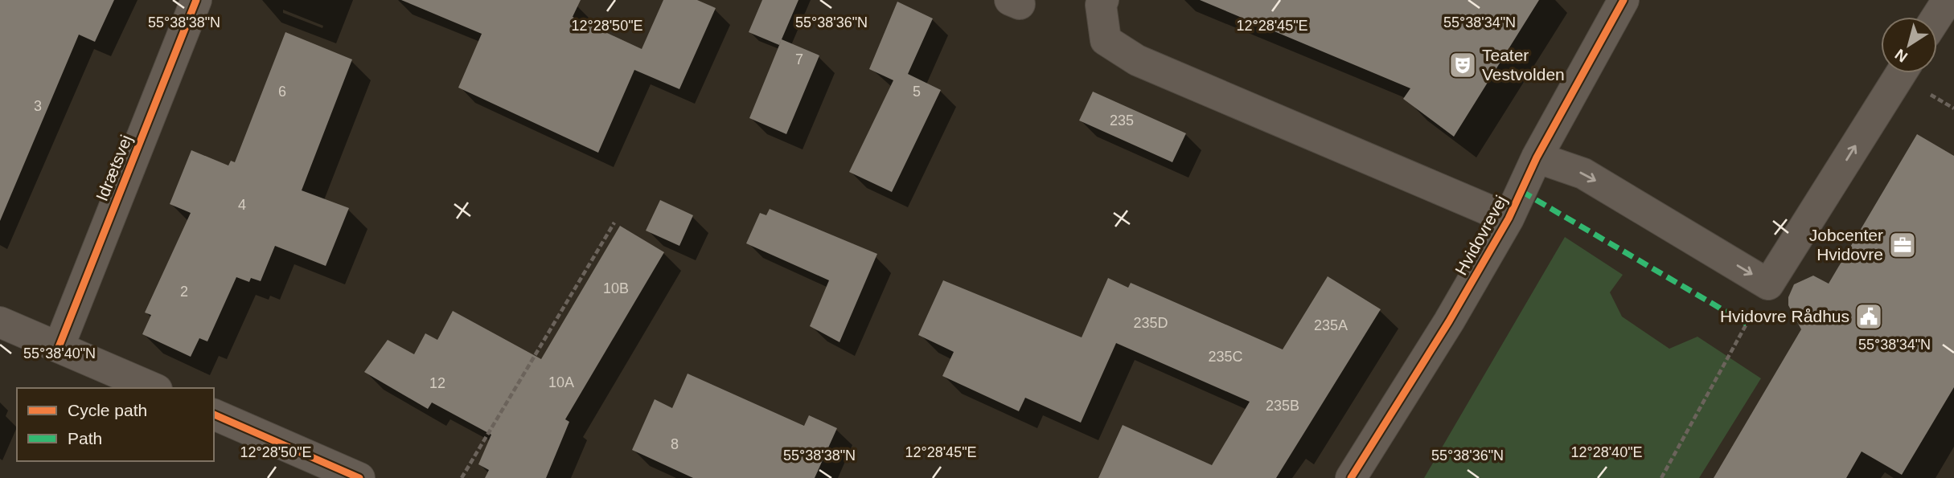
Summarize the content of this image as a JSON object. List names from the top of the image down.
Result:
{
  "streets": {
    "street": ["Idrætsvej", "Hvidovrevej"]
  },
  "places": {
    "theatre": ["Teater Vestvolden"],
    "office": ["Jobcenter Hvidovre"],
    "public building": ["Hvidovre Rådhus"]
  },
  "house_numbers": [
    "7",
    "6",
    "5",
    "3",
    "235",
    "4",
    "10B",
    "2",
    "235D",
    "235A",
    "235C",
    "10A",
    "12",
    "235B",
    "8"
  ],
  "legend": ["Cycle path", "Path"],
  "north": "bottom left",
  "coordinates": [
    "55°38'36\"N",
    "55°38'34\"N",
    "55°38'38\"N",
    "12°28'50\"E",
    "12°28'45\"E",
    "55°38'40\"N",
    "12°28'40\"E"
  ]
}
